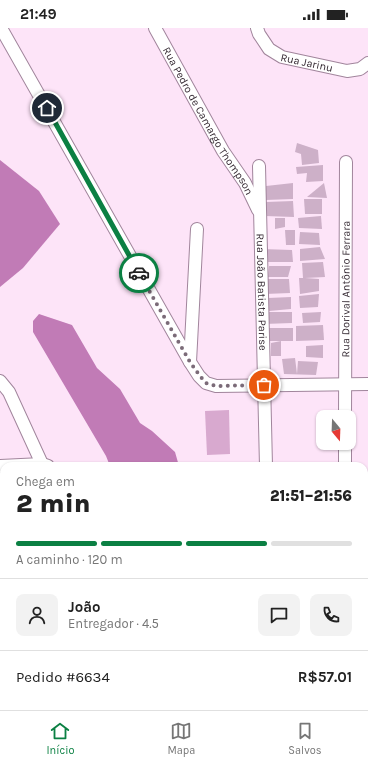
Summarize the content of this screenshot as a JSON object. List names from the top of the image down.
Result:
{
  "streets": {
    "street": [
      "Rua Jarinu",
      "Rua Pedro de Camargo Thompson",
      "Rua Dorival Antônio Ferrara",
      "Rua João Batista Parise"
    ]
  },
  "crossings": [
    ["Rua Pedro de Camargo Thompson", "Rua João Batista Parise"]
  ],
  "north": "bottom",
  "page": {
    "status": "21:49",
    "heading": ["2 min", "Chega em", "21:51–21:56"],
    "panel": [
      "João",
      "Entregador · 4.5",
      "Pedido #6634",
      "R$57.01"
    ],
    "bar": "A caminho · 120 m",
    "tabs": ["Início", "Mapa", "Salvos"]
  }
}
